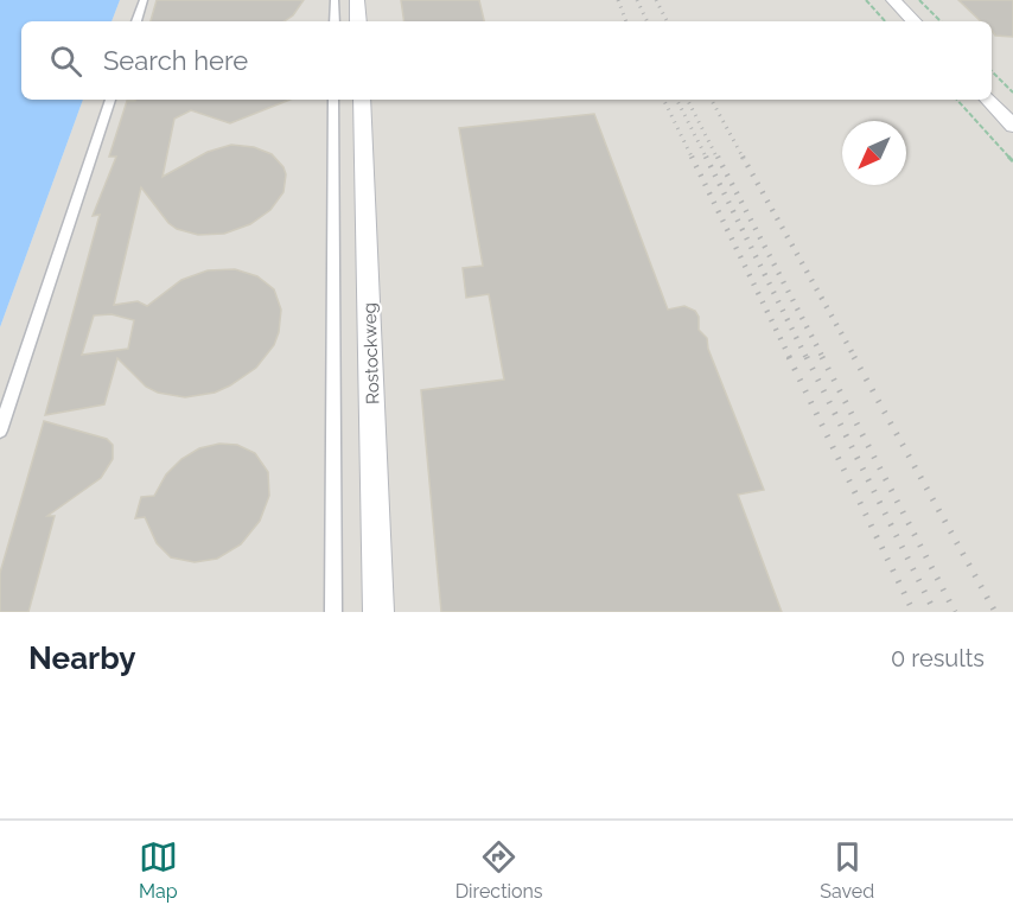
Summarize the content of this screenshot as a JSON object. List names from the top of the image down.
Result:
{
  "streets": {
    "street": ["Rostockweg"]
  },
  "north": "bottom left",
  "page": {
    "search": "Search here",
    "heading": ["Nearby", "0 results"],
    "nav": ["Map", "Directions", "Saved"]
  }
}
